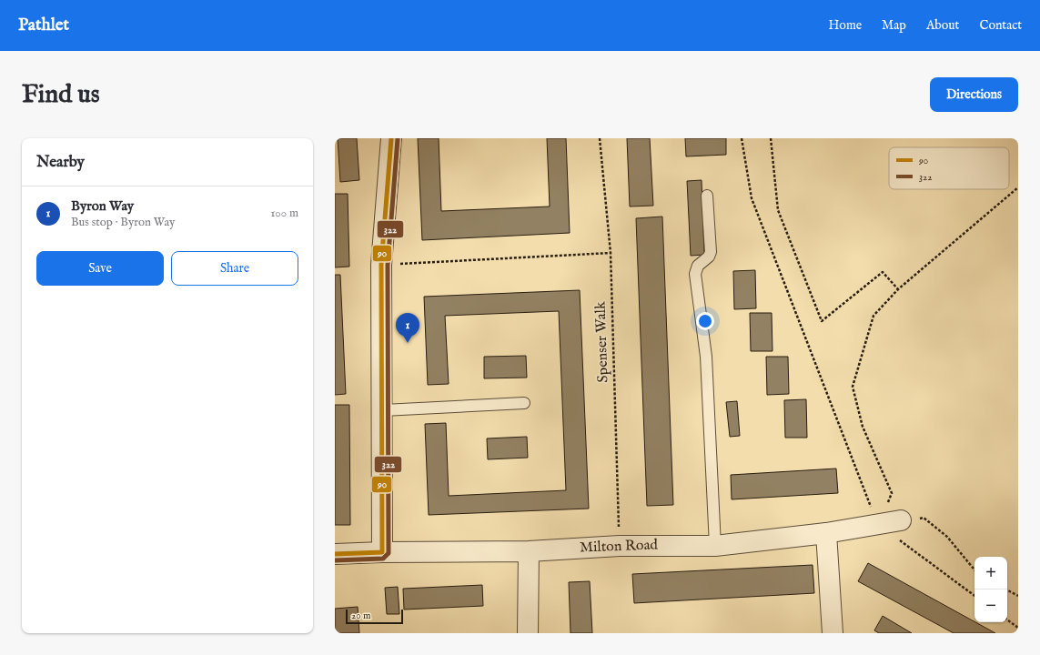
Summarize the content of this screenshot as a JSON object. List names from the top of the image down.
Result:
{
  "streets": {
    "street": ["Milton Road"],
    "path": ["Spenser Walk"]
  },
  "crossings": [
    ["Spenser Walk", "Milton Road"]
  ],
  "lines": ["transit line 90", "transit line 322"],
  "legend": ["90", "322"],
  "scale_bar": "20 m",
  "page": {
    "header": "Pathlet",
    "nav": [
      "Home",
      "Map",
      "About",
      "Contact"
    ],
    "buttons": [
      "Directions",
      ["Save", "Share"]
    ],
    "title": "Find us",
    "heading": "Nearby",
    "list": [
      {
        "mark": "1",
        "name": "Byron Way",
        "note": "Bus stop · Byron Way",
        "value": "100 m"
      }
    ],
    "pins": "1",
    "map_buttons": ["+", "−"],
    "scale": "20 m"
  }
}
